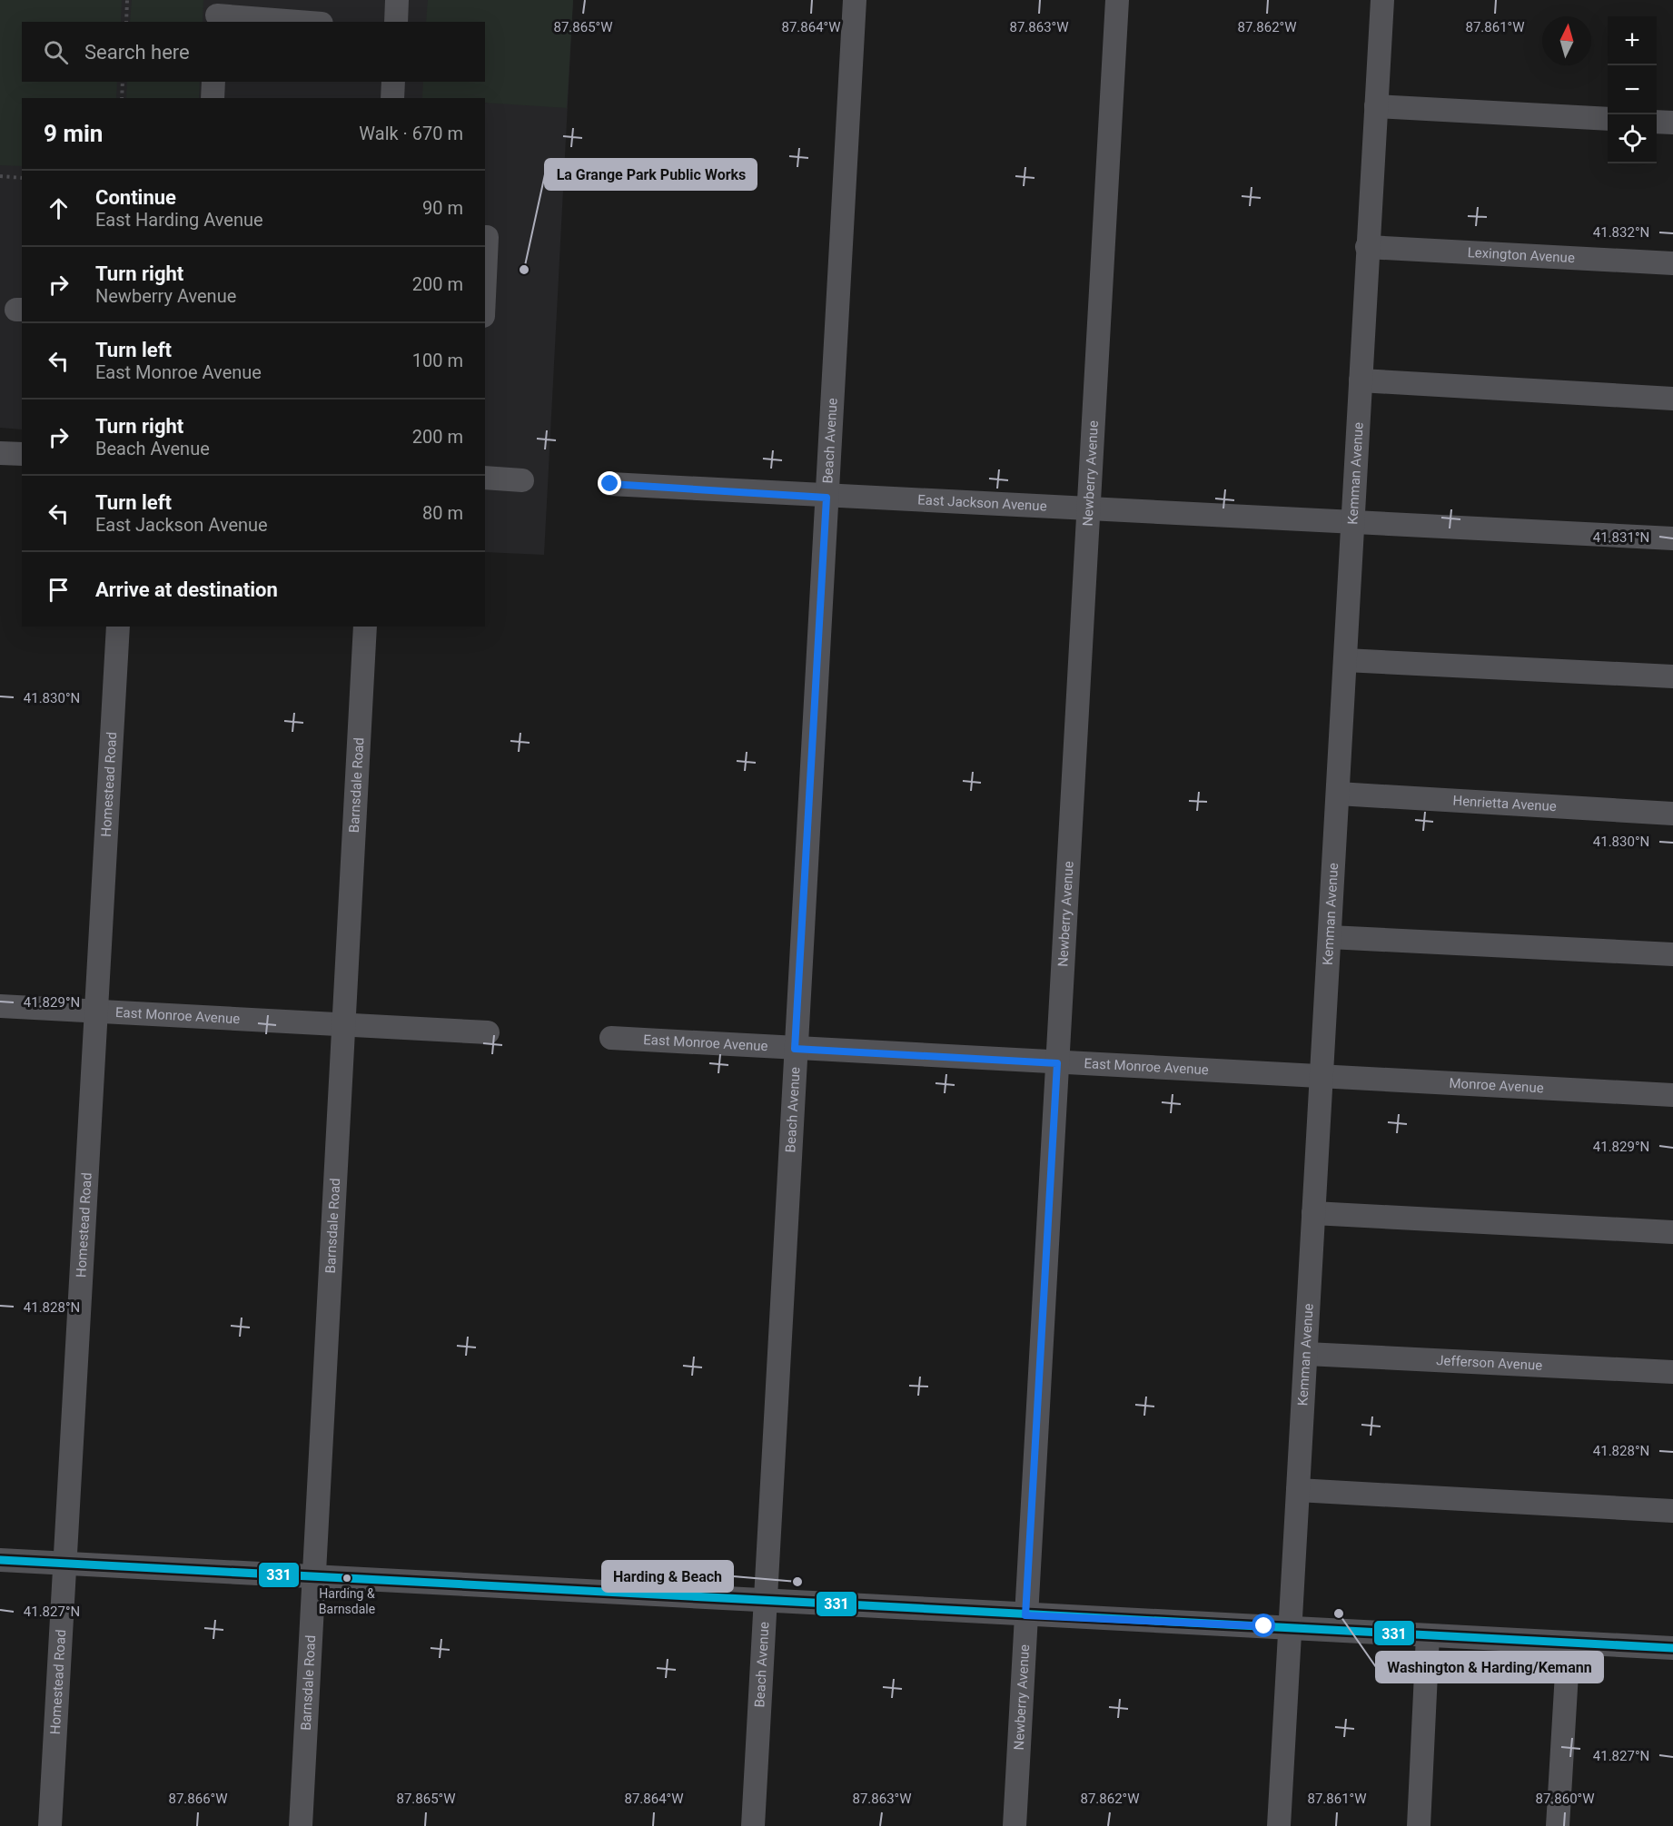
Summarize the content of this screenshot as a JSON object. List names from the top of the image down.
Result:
{
  "streets": {
    "street": [
      "Lexington Avenue",
      "Beach Avenue",
      "Newberry Avenue",
      "Kemman Avenue",
      "East Jackson Avenue",
      "Barnsdale Road",
      "Homestead Road",
      "Henrietta Avenue",
      "East Monroe Avenue",
      "Monroe Avenue",
      "Jefferson Avenue"
    ]
  },
  "crossings": [
    ["Lexington Avenue", "Kemman Avenue"],
    ["Beach Avenue", "East Jackson Avenue"],
    ["Beach Avenue", "East Monroe Avenue"],
    ["Newberry Avenue", "East Jackson Avenue"],
    ["Newberry Avenue", "East Monroe Avenue"],
    ["Kemman Avenue", "East Jackson Avenue"],
    ["Kemman Avenue", "Henrietta Avenue"],
    ["Kemman Avenue", "East Monroe Avenue"],
    ["Kemman Avenue", "Monroe Avenue"],
    ["Kemman Avenue", "Jefferson Avenue"],
    ["Barnsdale Road", "East Monroe Avenue"],
    ["Homestead Road", "East Monroe Avenue"],
    ["East Monroe Avenue", "Monroe Avenue"]
  ],
  "places": [
    "La Grange Park Public Works",
    "Harding & Barnsdale",
    "Harding & Beach",
    "Washington & Harding/Kemann"
  ],
  "lines": ["transit line 331"],
  "north": "top",
  "page": {
    "map_buttons": ["+", "−"],
    "search": "Search here",
    "heading": ["9 min", "Walk · 670 m"],
    "list": [
      ["Continue", "East Harding Avenue", "90 m"],
      ["Turn right", "Newberry Avenue", "200 m"],
      ["Turn left", "East Monroe Avenue", "100 m"],
      ["Turn right", "Beach Avenue", "200 m"],
      ["Turn left", "East Jackson Avenue", "80 m"],
      "Arrive at destination"
    ]
  },
  "coordinates": [
    "87.865°W",
    "87.864°W",
    "87.863°W",
    "87.862°W",
    "87.861°W",
    "41.832°N",
    "41.831°N",
    "41.830°N",
    "41.829°N",
    "41.828°N",
    "41.827°N",
    "87.866°W",
    "87.860°W"
  ]
}
